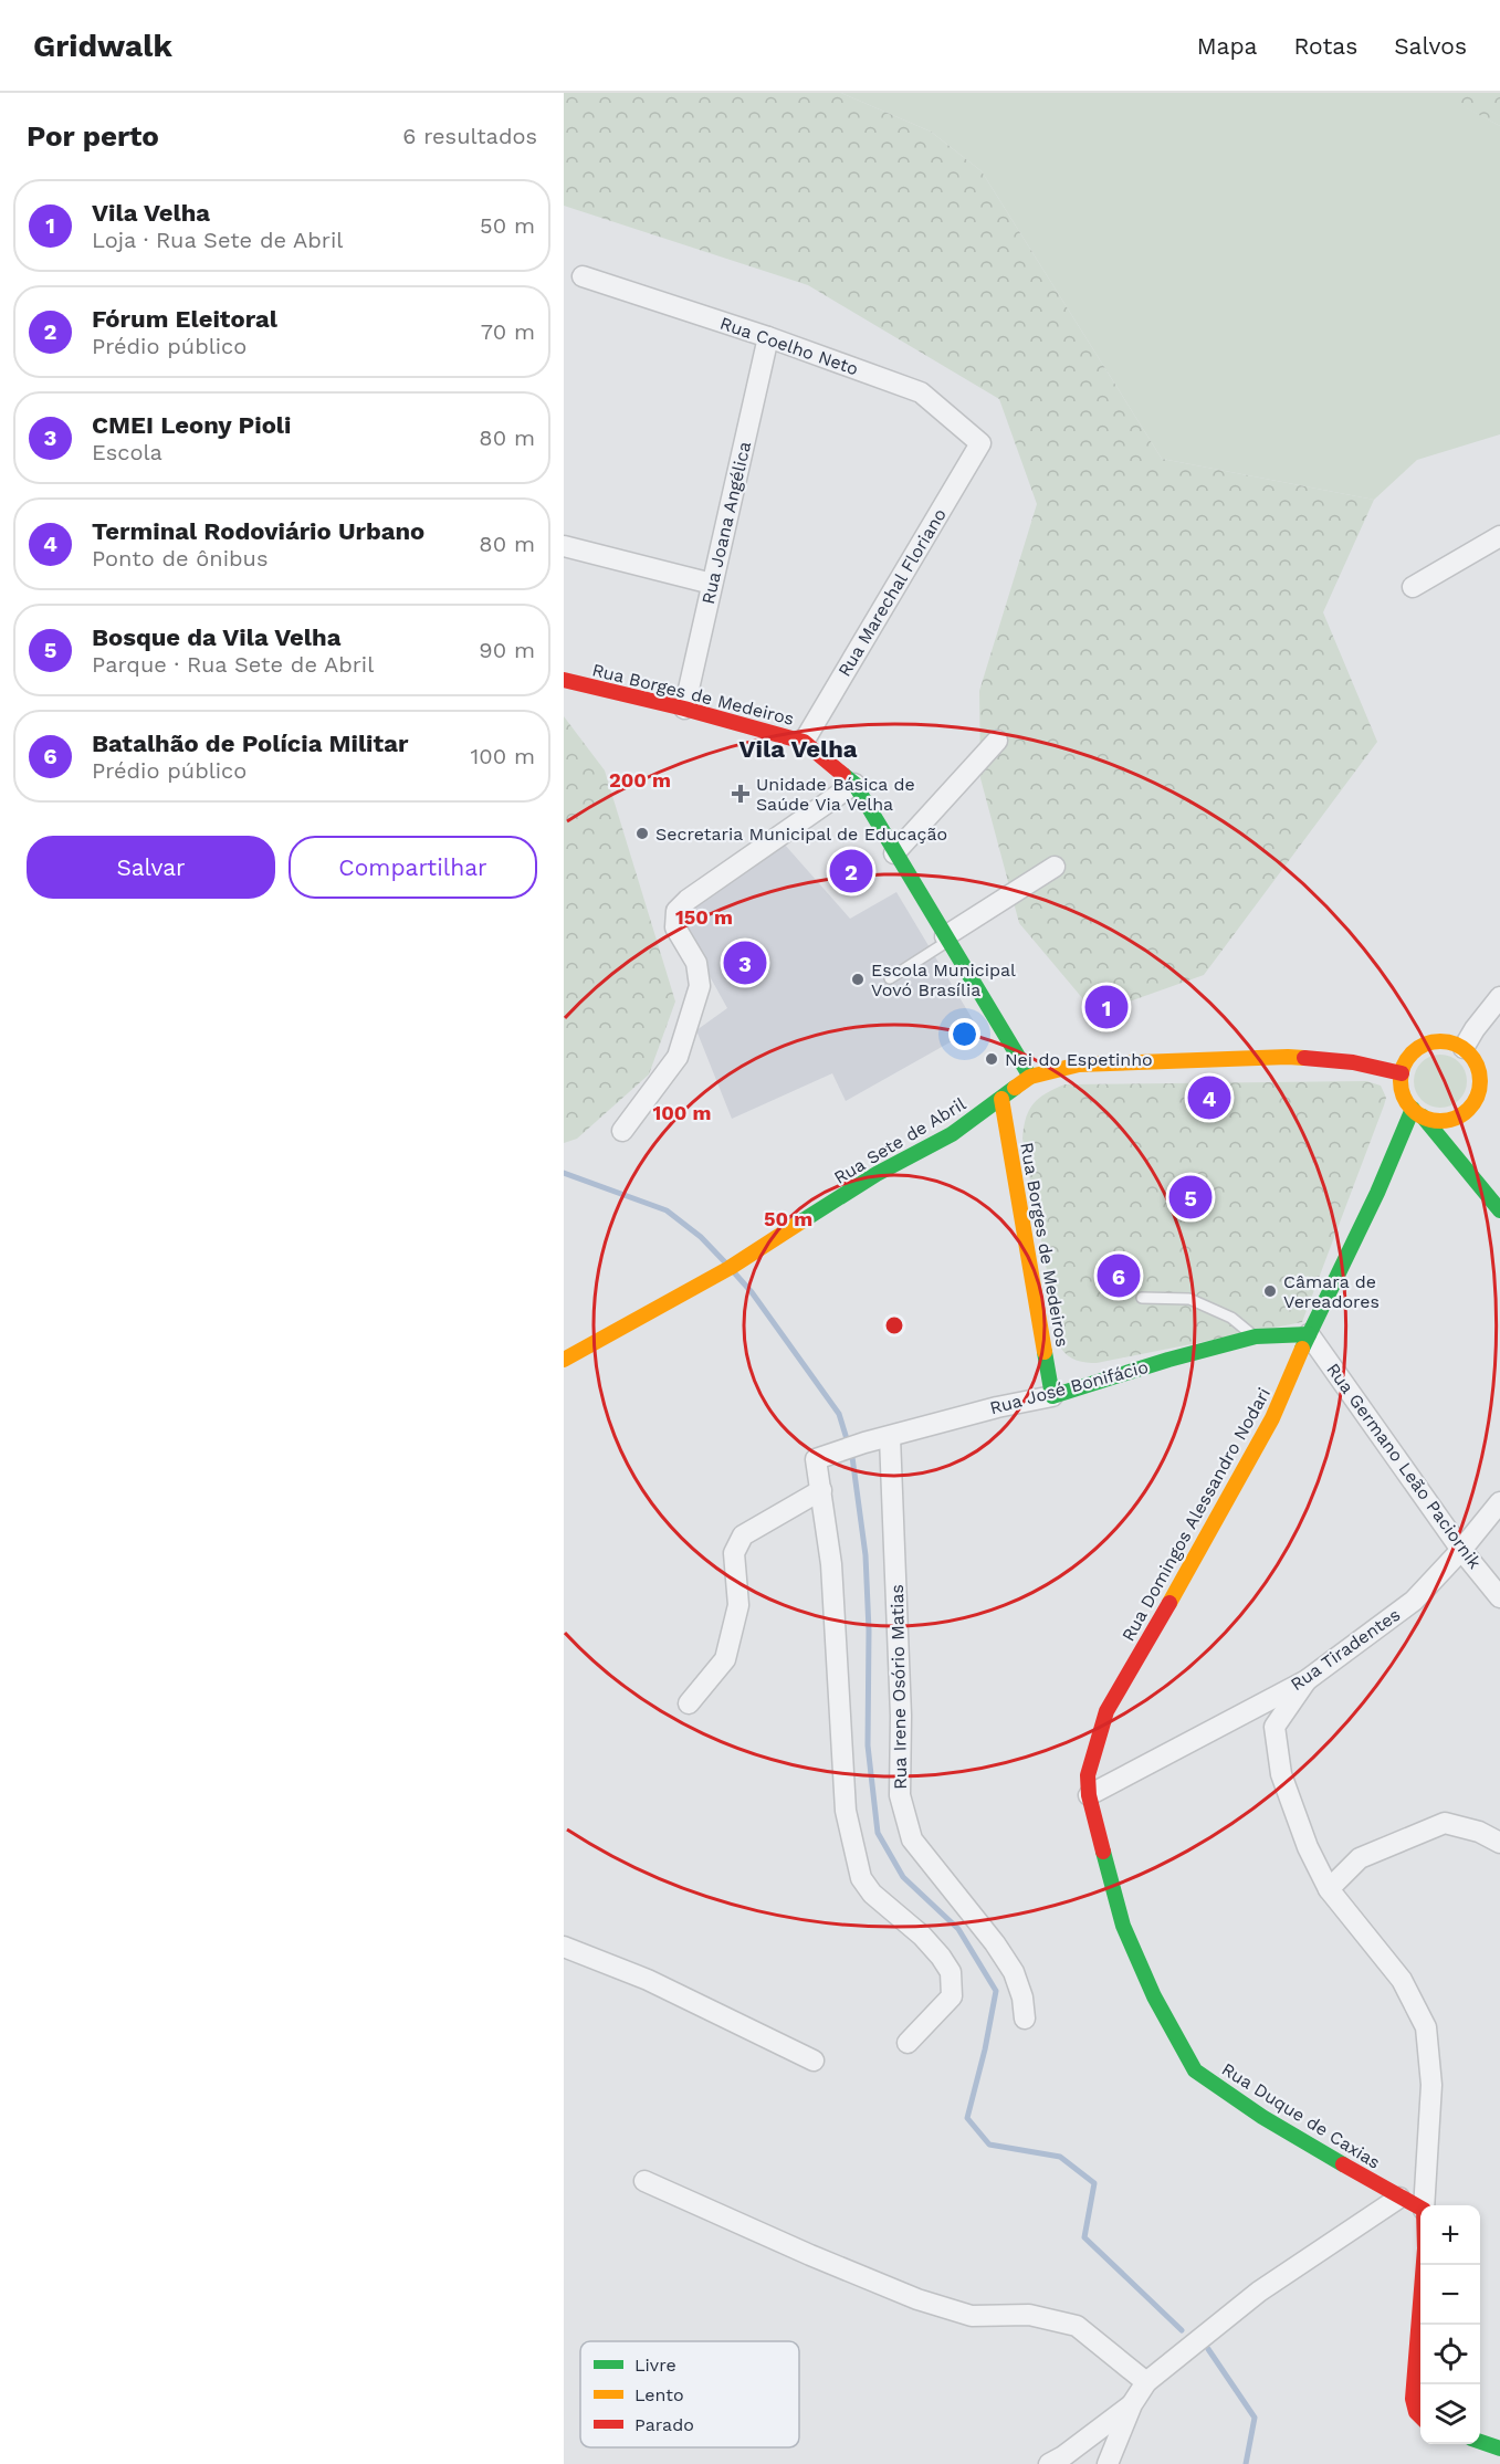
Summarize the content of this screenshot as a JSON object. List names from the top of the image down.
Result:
{
  "streets": {
    "street": [
      "Rua Coelho Neto",
      "Rua Joana Angélica",
      "Rua Marechal Floriano",
      "Rua Borges de Medeiros",
      "Rua Sete de Abril",
      "Rua José Bonifácio",
      "Rua Germano Leão Paciornik",
      "Rua Domingos Alessandro Nodari",
      "Rua Tiradentes",
      "Rua Irene Osório Matias",
      "Rua Duque de Caxias"
    ]
  },
  "crossings": [
    ["Rua Coelho Neto", "Rua Joana Angélica"],
    ["Rua Coelho Neto", "Rua Marechal Floriano"],
    ["Rua Joana Angélica", "Rua Borges de Medeiros"],
    ["Rua Marechal Floriano", "Rua Borges de Medeiros"],
    ["Rua Borges de Medeiros", "Rua Sete de Abril"],
    ["Rua Borges de Medeiros", "Rua José Bonifácio"],
    ["Rua Sete de Abril", "Rua Domingos Alessandro Nodari"],
    ["Rua José Bonifácio", "Rua Germano Leão Paciornik"],
    ["Rua José Bonifácio", "Rua Domingos Alessandro Nodari"],
    ["Rua José Bonifácio", "Rua Irene Osório Matias"],
    ["Rua Germano Leão Paciornik", "Rua Domingos Alessandro Nodari"],
    ["Rua Germano Leão Paciornik", "Rua Tiradentes"],
    ["Rua Domingos Alessandro Nodari", "Rua Tiradentes"],
    ["Rua Domingos Alessandro Nodari", "Rua Duque de Caxias"],
    ["Rua Tiradentes", "Rua Duque de Caxias"]
  ],
  "districts": ["Vila Velha"],
  "places": {
    "health": ["Unidade Básica de Saúde Via Velha"],
    "other": [
      "Secretaria Municipal de Educação",
      "Escola Municipal Vovó Brasília",
      "Nei do Espetinho",
      "Câmara de Vereadores"
    ]
  },
  "legend": ["Livre", "Lento", "Parado"],
  "page": {
    "header": "Gridwalk",
    "nav": ["Mapa", "Rotas", "Salvos"],
    "heading": ["Por perto", "6 resultados"],
    "list": [
      {
        "mark": "1",
        "name": "Vila Velha",
        "note": "Loja · Rua Sete de Abril",
        "value": "50 m"
      },
      {
        "mark": "2",
        "name": "Fórum Eleitoral",
        "note": "Prédio público",
        "value": "70 m"
      },
      {
        "mark": "3",
        "name": "CMEI Leony Pioli",
        "note": "Escola",
        "value": "80 m"
      },
      {
        "mark": "4",
        "name": "Terminal Rodoviário Urbano",
        "note": "Ponto de ônibus",
        "value": "80 m"
      },
      {
        "mark": "5",
        "name": "Bosque da Vila Velha",
        "note": "Parque · Rua Sete de Abril",
        "value": "90 m"
      },
      {
        "mark": "6",
        "name": "Batalhão de Polícia Militar",
        "note": "Prédio público",
        "value": "100 m"
      }
    ],
    "buttons": ["Salvar", "Compartilhar"],
    "pins": [
      "2",
      "3",
      "1",
      "4",
      "5",
      "6"
    ],
    "map_buttons": ["+", "−"]
  },
  "rings": [
    "200 m",
    "150 m",
    "100 m",
    "50 m"
  ]
}
